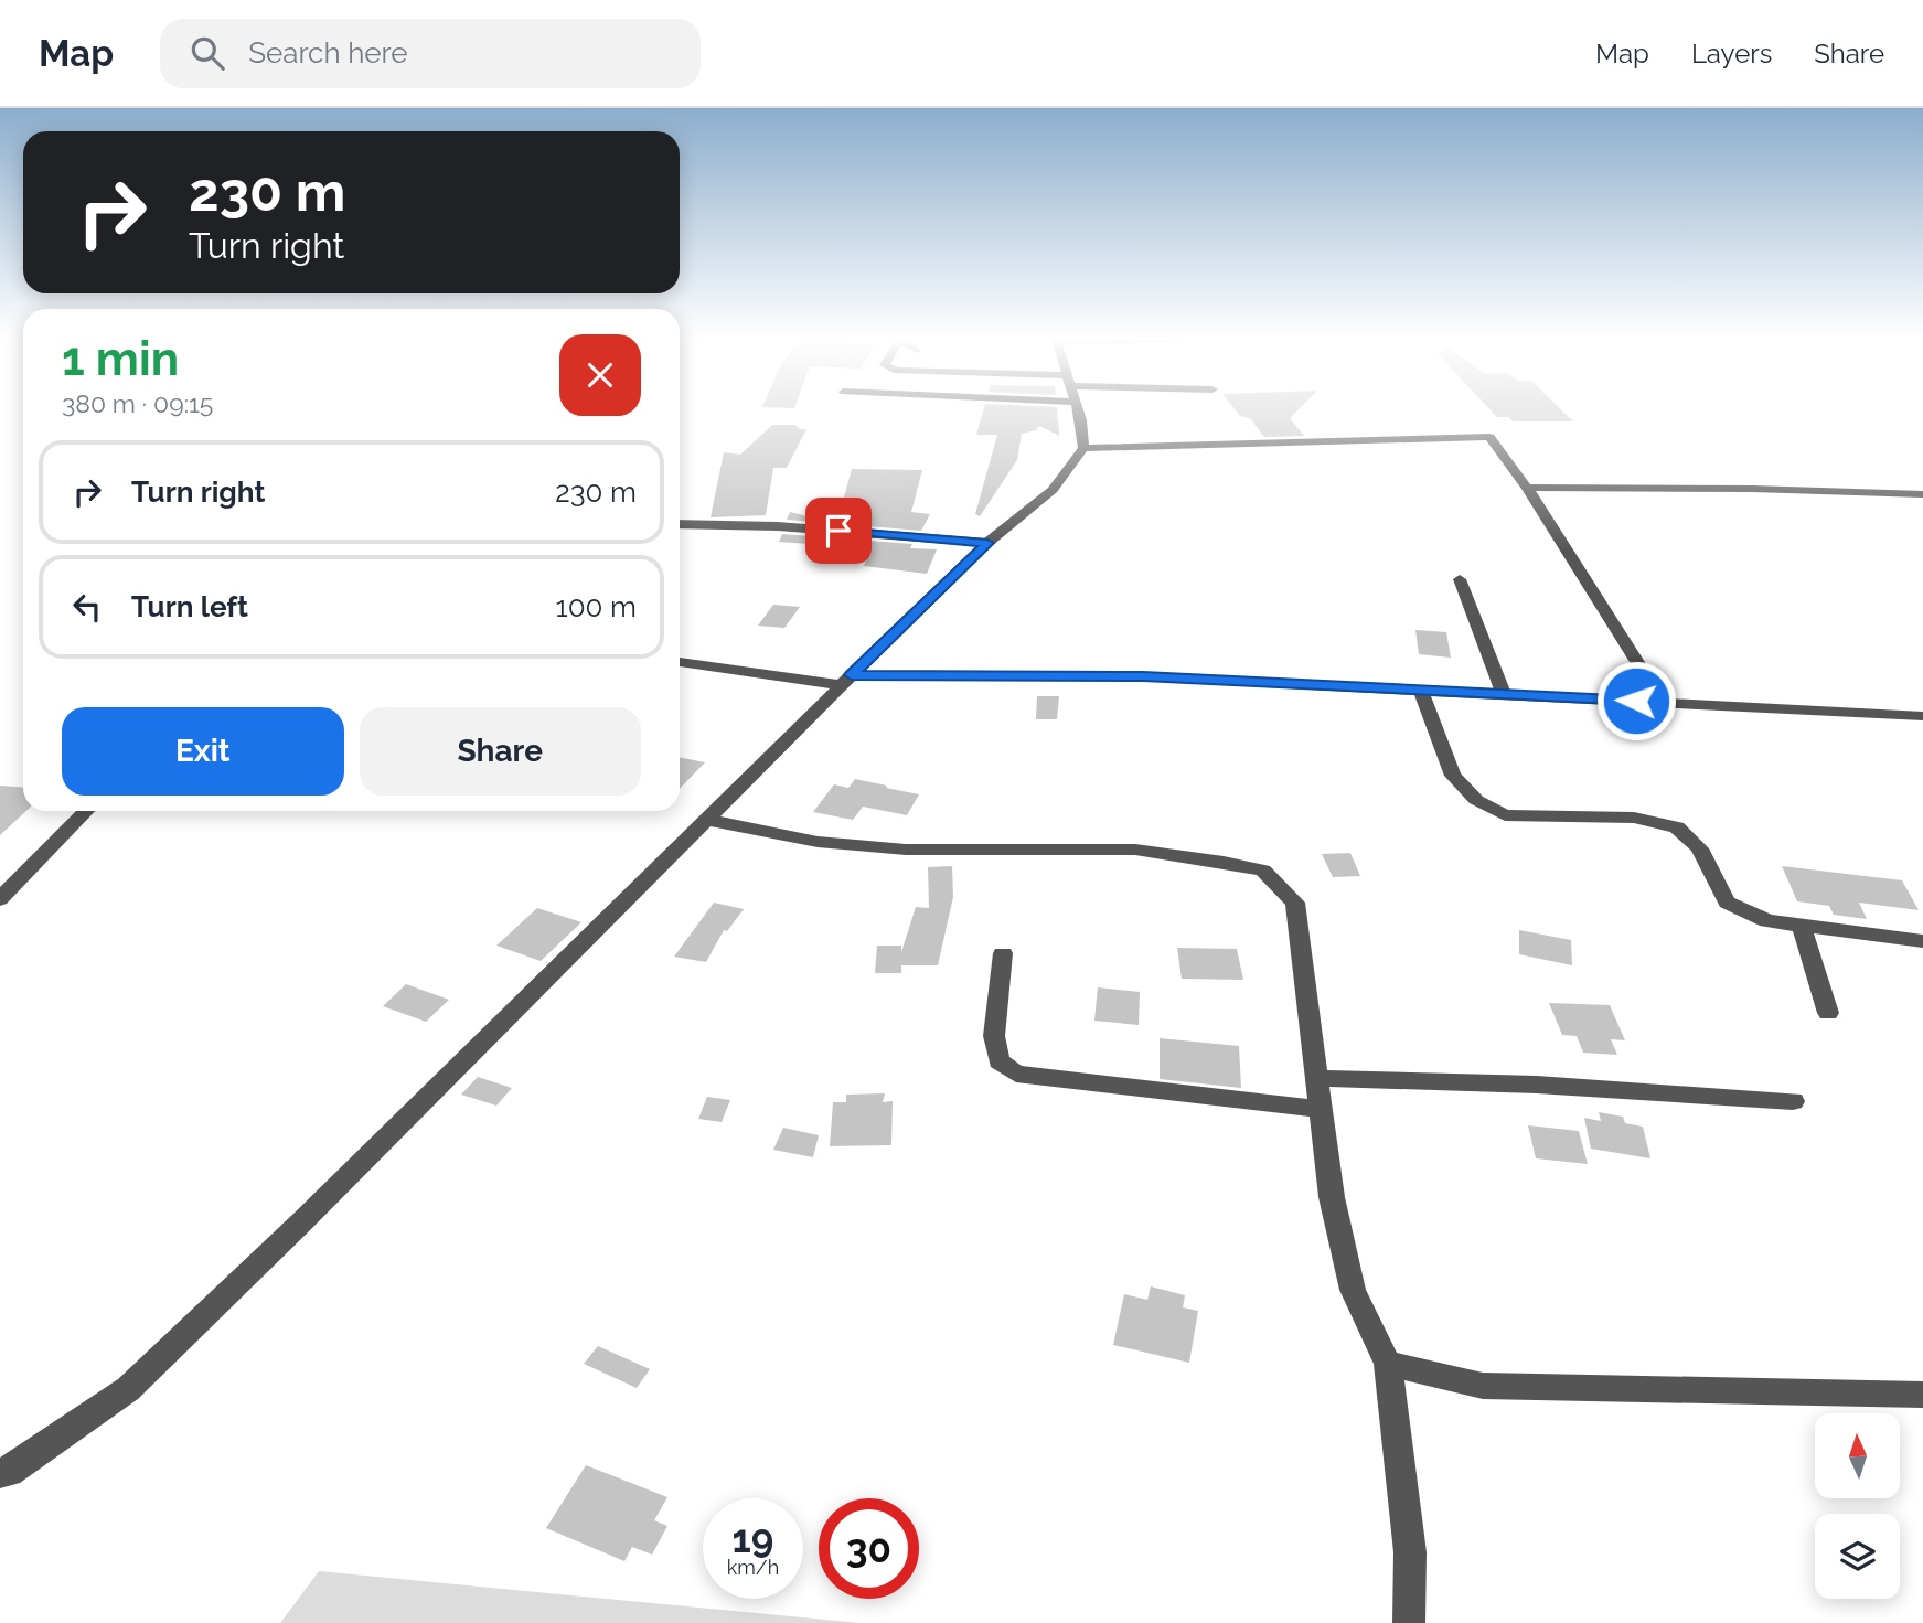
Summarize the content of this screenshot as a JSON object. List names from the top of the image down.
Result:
{
  "north": "top",
  "page": {
    "header": "Map",
    "search": "Search here",
    "nav": ["Map", "Layers", "Share"],
    "turn": ["230 m", "Turn right"],
    "heading": ["1 min", "380 m · 09:15"],
    "list": [
      {
        "name": "Turn right",
        "value": "230 m"
      },
      {
        "name": "Turn left",
        "value": "100 m"
      }
    ],
    "buttons": ["Exit", "Share"],
    "speed": "19 km/h",
    "limit": "30"
  }
}
